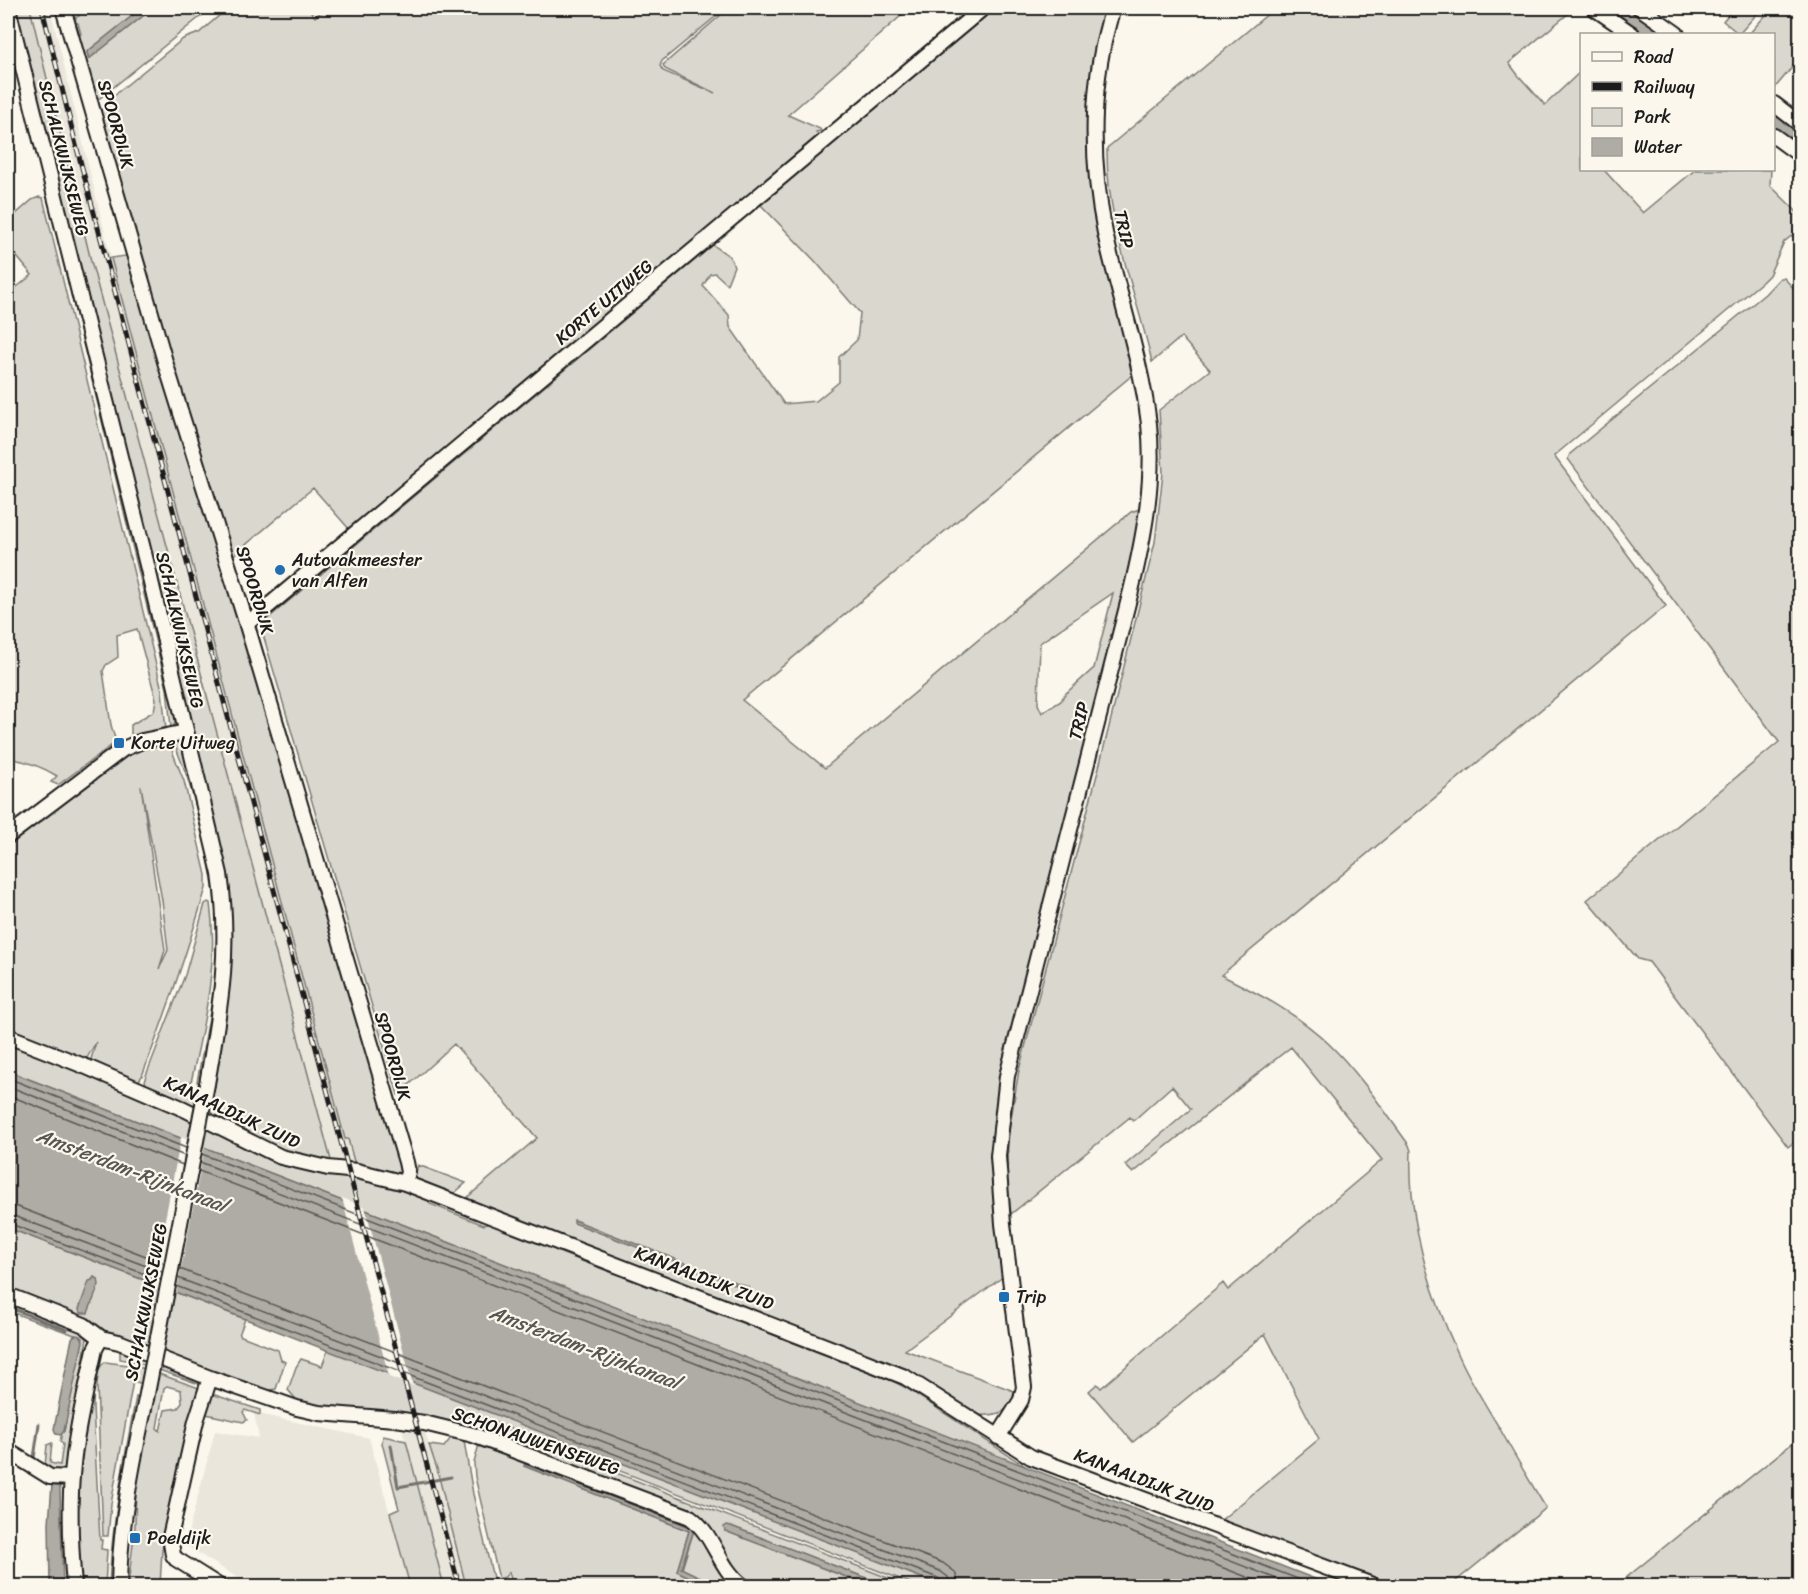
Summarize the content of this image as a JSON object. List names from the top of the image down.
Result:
{
  "streets": {
    "street": [
      "SPOORDIJK",
      "SCHALKWIJKSEWEG",
      "TRIP",
      "KORTE UITWEG",
      "KANAALDIJK ZUID",
      "SCHONAUWENSEWEG"
    ]
  },
  "crossings": [
    ["SPOORDIJK", "KORTE UITWEG"],
    ["SPOORDIJK", "KANAALDIJK ZUID"],
    ["TRIP", "KANAALDIJK ZUID"]
  ],
  "water": ["Amsterdam-Rijnkanaal"],
  "places": {
    "other": ["Autovakmeester van Alfen"],
    "transit": ["Korte Uitweg", "Trip", "Poeldijk"]
  },
  "legend": [
    "Road",
    "Railway",
    "Park",
    "Water"
  ]
}
